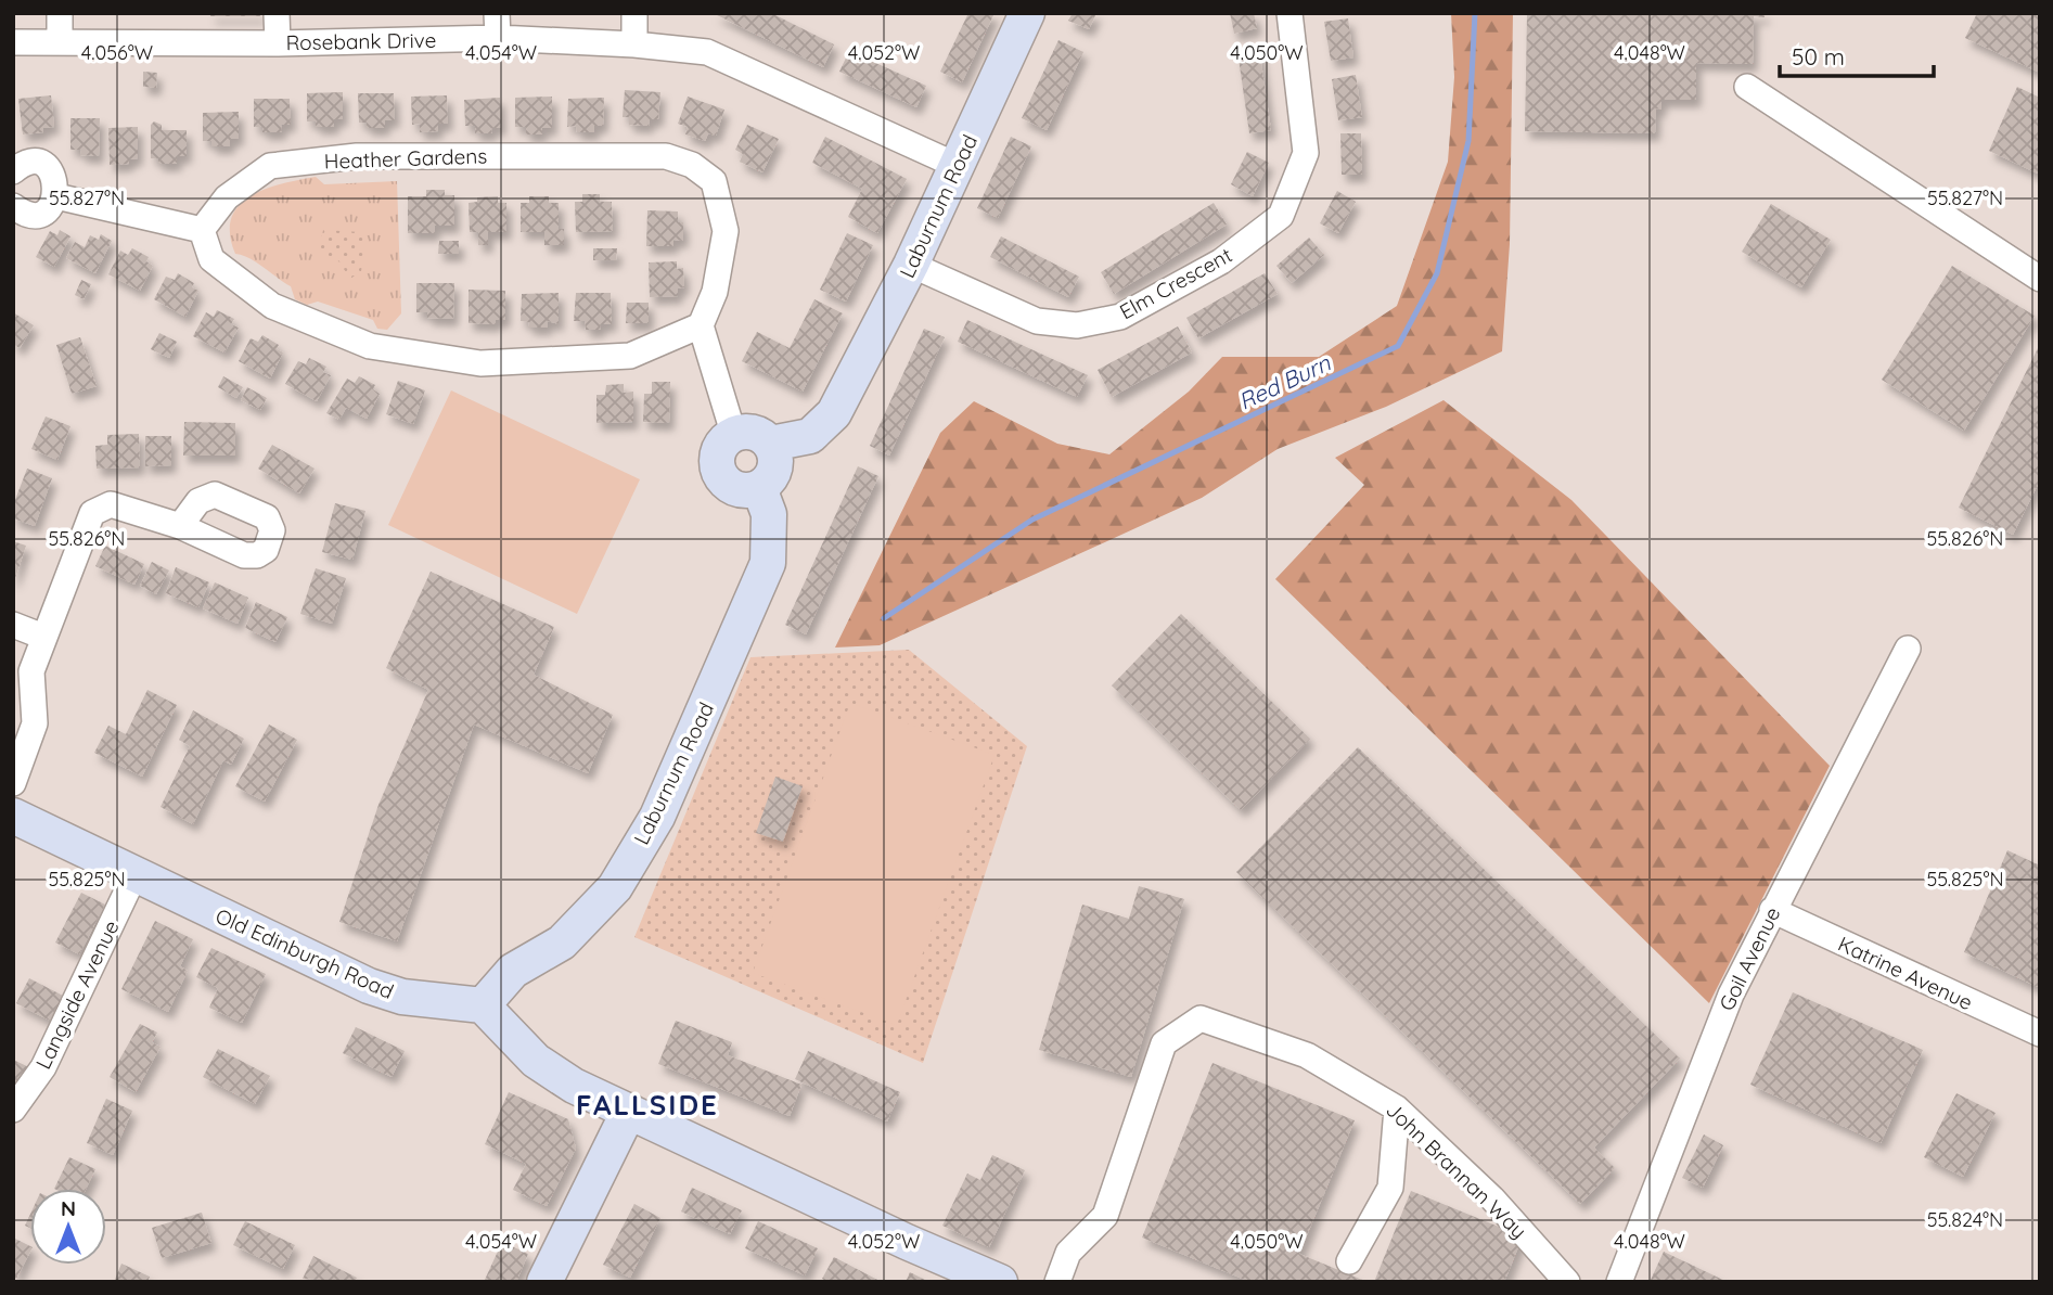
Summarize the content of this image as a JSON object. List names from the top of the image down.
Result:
{
  "streets": {
    "street": [
      "Rosebank Drive",
      "Heather Gardens",
      "Laburnum Road",
      "Elm Crescent",
      "Old Edinburgh Road",
      "Goil Avenue",
      "Katrine Avenue",
      "Langside Avenue",
      "John Brannan Way"
    ]
  },
  "crossings": [
    ["Rosebank Drive", "Laburnum Road"],
    ["Laburnum Road", "Elm Crescent"],
    ["Laburnum Road", "Old Edinburgh Road"],
    ["Old Edinburgh Road", "Langside Avenue"],
    ["Goil Avenue", "Katrine Avenue"]
  ],
  "districts": ["FALLSIDE"],
  "water": ["Red Burn"],
  "scale_bar": "50 m",
  "north": "top",
  "coordinates": [
    "4.056°W",
    "4.054°W",
    "4.052°W",
    "4.050°W",
    "4.048°W",
    "55.827°N",
    "55.826°N",
    "55.825°N",
    "55.824°N"
  ]
}
